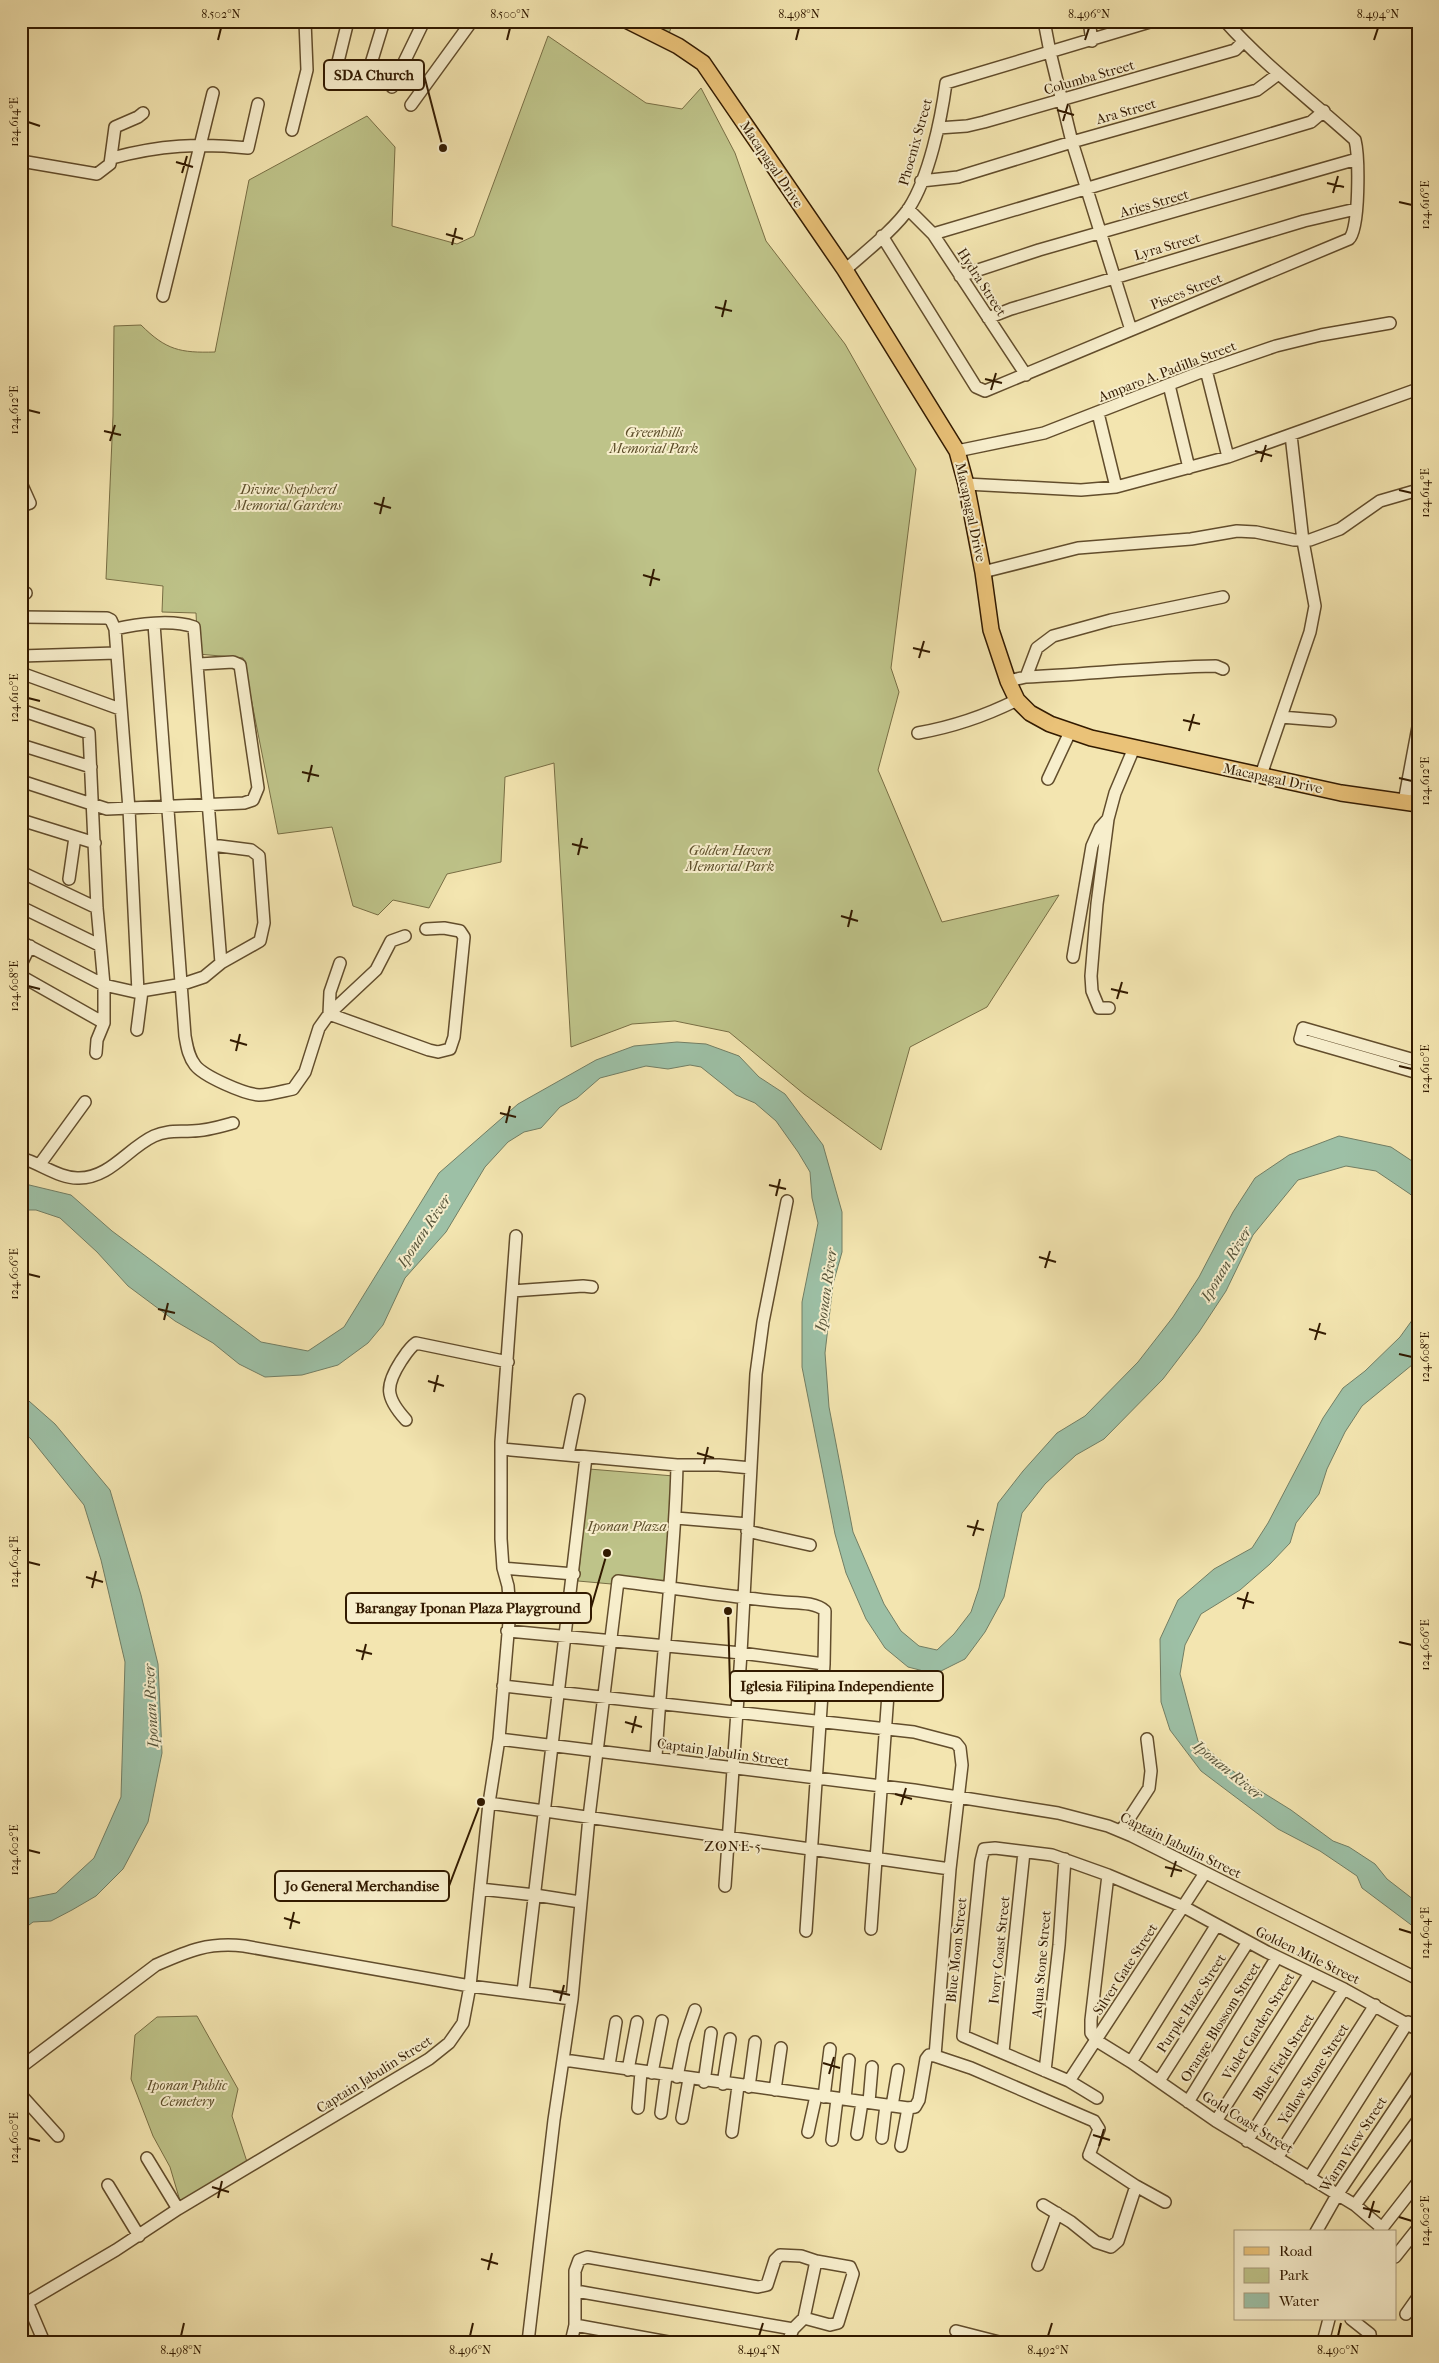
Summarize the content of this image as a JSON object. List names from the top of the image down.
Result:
{
  "streets": {
    "main road": ["Macapagal Drive"],
    "street": [
      "Columba Street",
      "Ara Street",
      "Phoenix Street",
      "Aries Street",
      "Lyra Street",
      "Hydra Street",
      "Pisces Street",
      "Amparo A. Padilla Street",
      "Captain Jabulin Street",
      "Blue Moon Street",
      "Ivory Coast Street",
      "Golden Mile Street",
      "Aqua Stone Street",
      "Silver Gate Street",
      "Purple Haze Street",
      "Orange Blossom Street",
      "Violet Garden Street",
      "Blue Field Street",
      "Yellow Stone Street",
      "Gold Coast Street",
      "Warm View Street"
    ]
  },
  "crossings": [
    ["Columba Street", "Phoenix Street"],
    ["Ara Street", "Phoenix Street"],
    ["Phoenix Street", "Macapagal Drive"],
    ["Phoenix Street", "Hydra Street"],
    ["Phoenix Street", "Pisces Street"],
    ["Macapagal Drive", "Amparo A. Padilla Street"],
    ["Aries Street", "Hydra Street"],
    ["Lyra Street", "Hydra Street"],
    ["Lyra Street", "Pisces Street"],
    ["Hydra Street", "Pisces Street"],
    ["Captain Jabulin Street", "Silver Gate Street"],
    ["Blue Moon Street", "Ivory Coast Street"],
    ["Blue Moon Street", "Golden Mile Street"],
    ["Ivory Coast Street", "Golden Mile Street"],
    ["Golden Mile Street", "Aqua Stone Street"],
    ["Golden Mile Street", "Silver Gate Street"],
    ["Golden Mile Street", "Purple Haze Street"],
    ["Golden Mile Street", "Orange Blossom Street"],
    ["Golden Mile Street", "Violet Garden Street"],
    ["Golden Mile Street", "Blue Field Street"],
    ["Golden Mile Street", "Yellow Stone Street"],
    ["Silver Gate Street", "Gold Coast Street"],
    ["Purple Haze Street", "Gold Coast Street"],
    ["Orange Blossom Street", "Gold Coast Street"],
    ["Violet Garden Street", "Gold Coast Street"],
    ["Blue Field Street", "Gold Coast Street"],
    ["Yellow Stone Street", "Gold Coast Street"],
    ["Gold Coast Street", "Warm View Street"]
  ],
  "districts": ["ZONE 5"],
  "water": ["Iponan River"],
  "parks": [
    "Greenhills Memorial Park",
    "Divine Shepherd Memorial Gardens",
    "Golden Haven Memorial Park",
    "Iponan Plaza",
    "Iponan Public Cemetery"
  ],
  "places": [
    "SDA Church",
    "Barangay Iponan Plaza Playground",
    "Iglesia Filipina Independiente",
    "Jo General Merchandise"
  ],
  "legend": ["Road", "Park", "Water"],
  "coordinates": [
    "8.502°N",
    "8.500°N",
    "8.498°N",
    "8.496°N",
    "8.494°N",
    "124.614°E",
    "124.616°E",
    "124.612°E",
    "124.610°E",
    "124.608°E",
    "124.606°E",
    "124.604°E",
    "124.602°E",
    "124.600°E",
    "8.492°N",
    "8.490°N"
  ]
}
